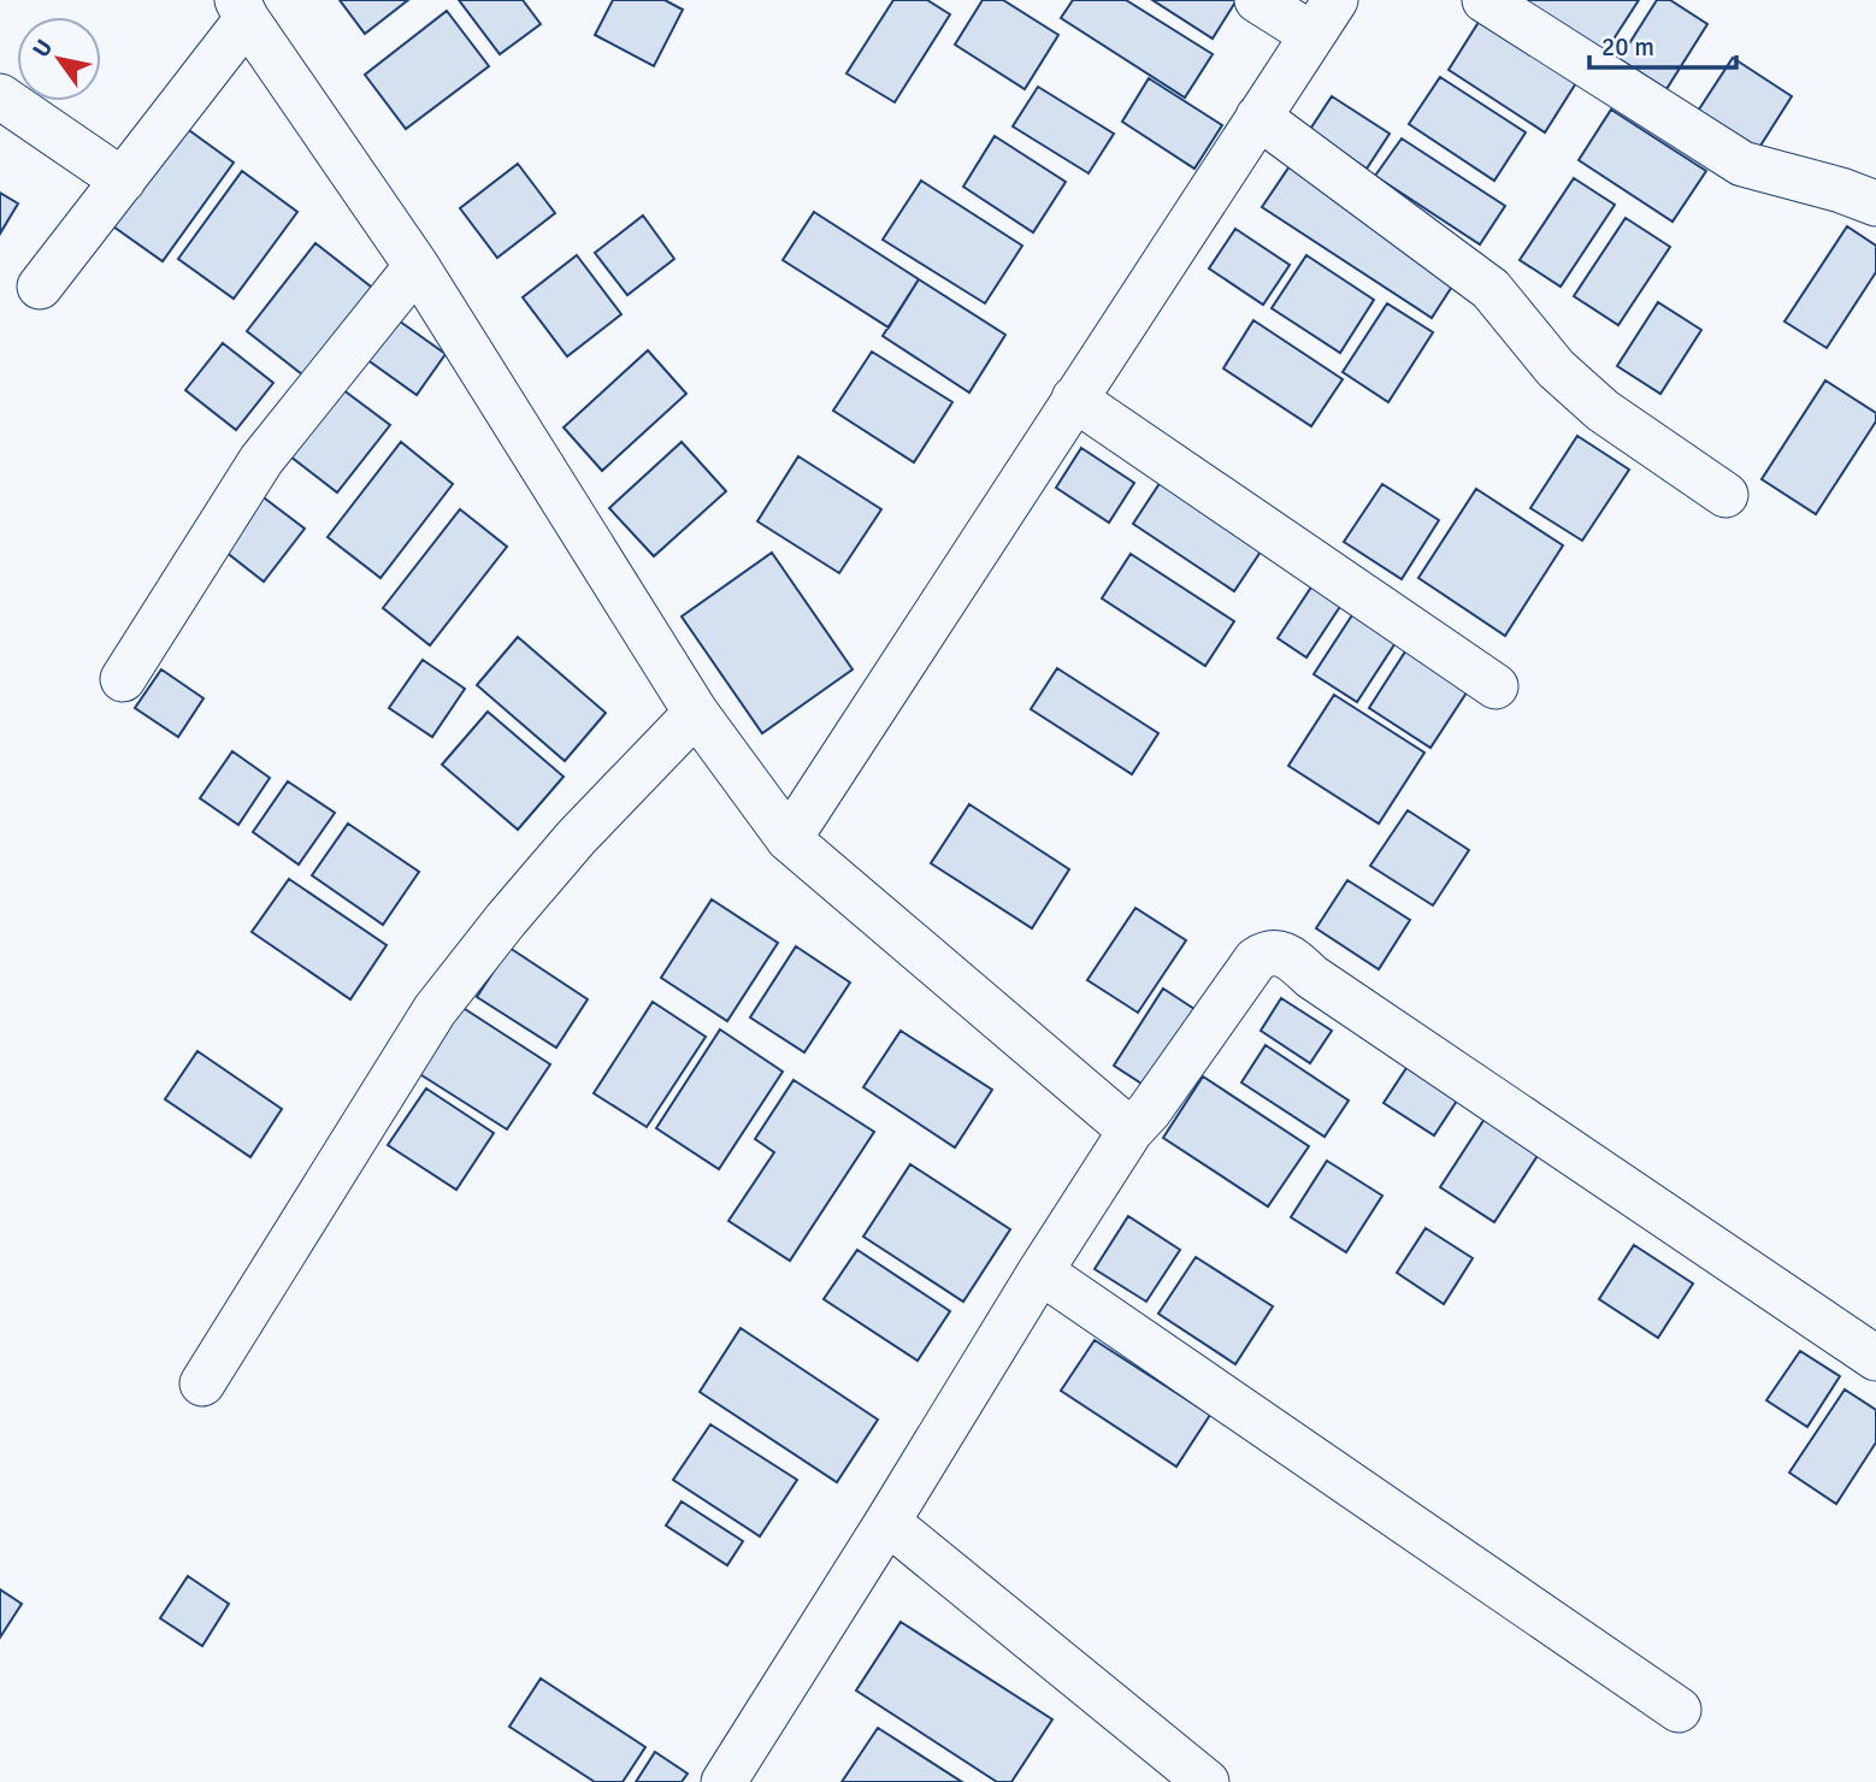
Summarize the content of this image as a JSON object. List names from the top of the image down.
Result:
{
  "scale_bar": "20 m",
  "north": "top left"
}
